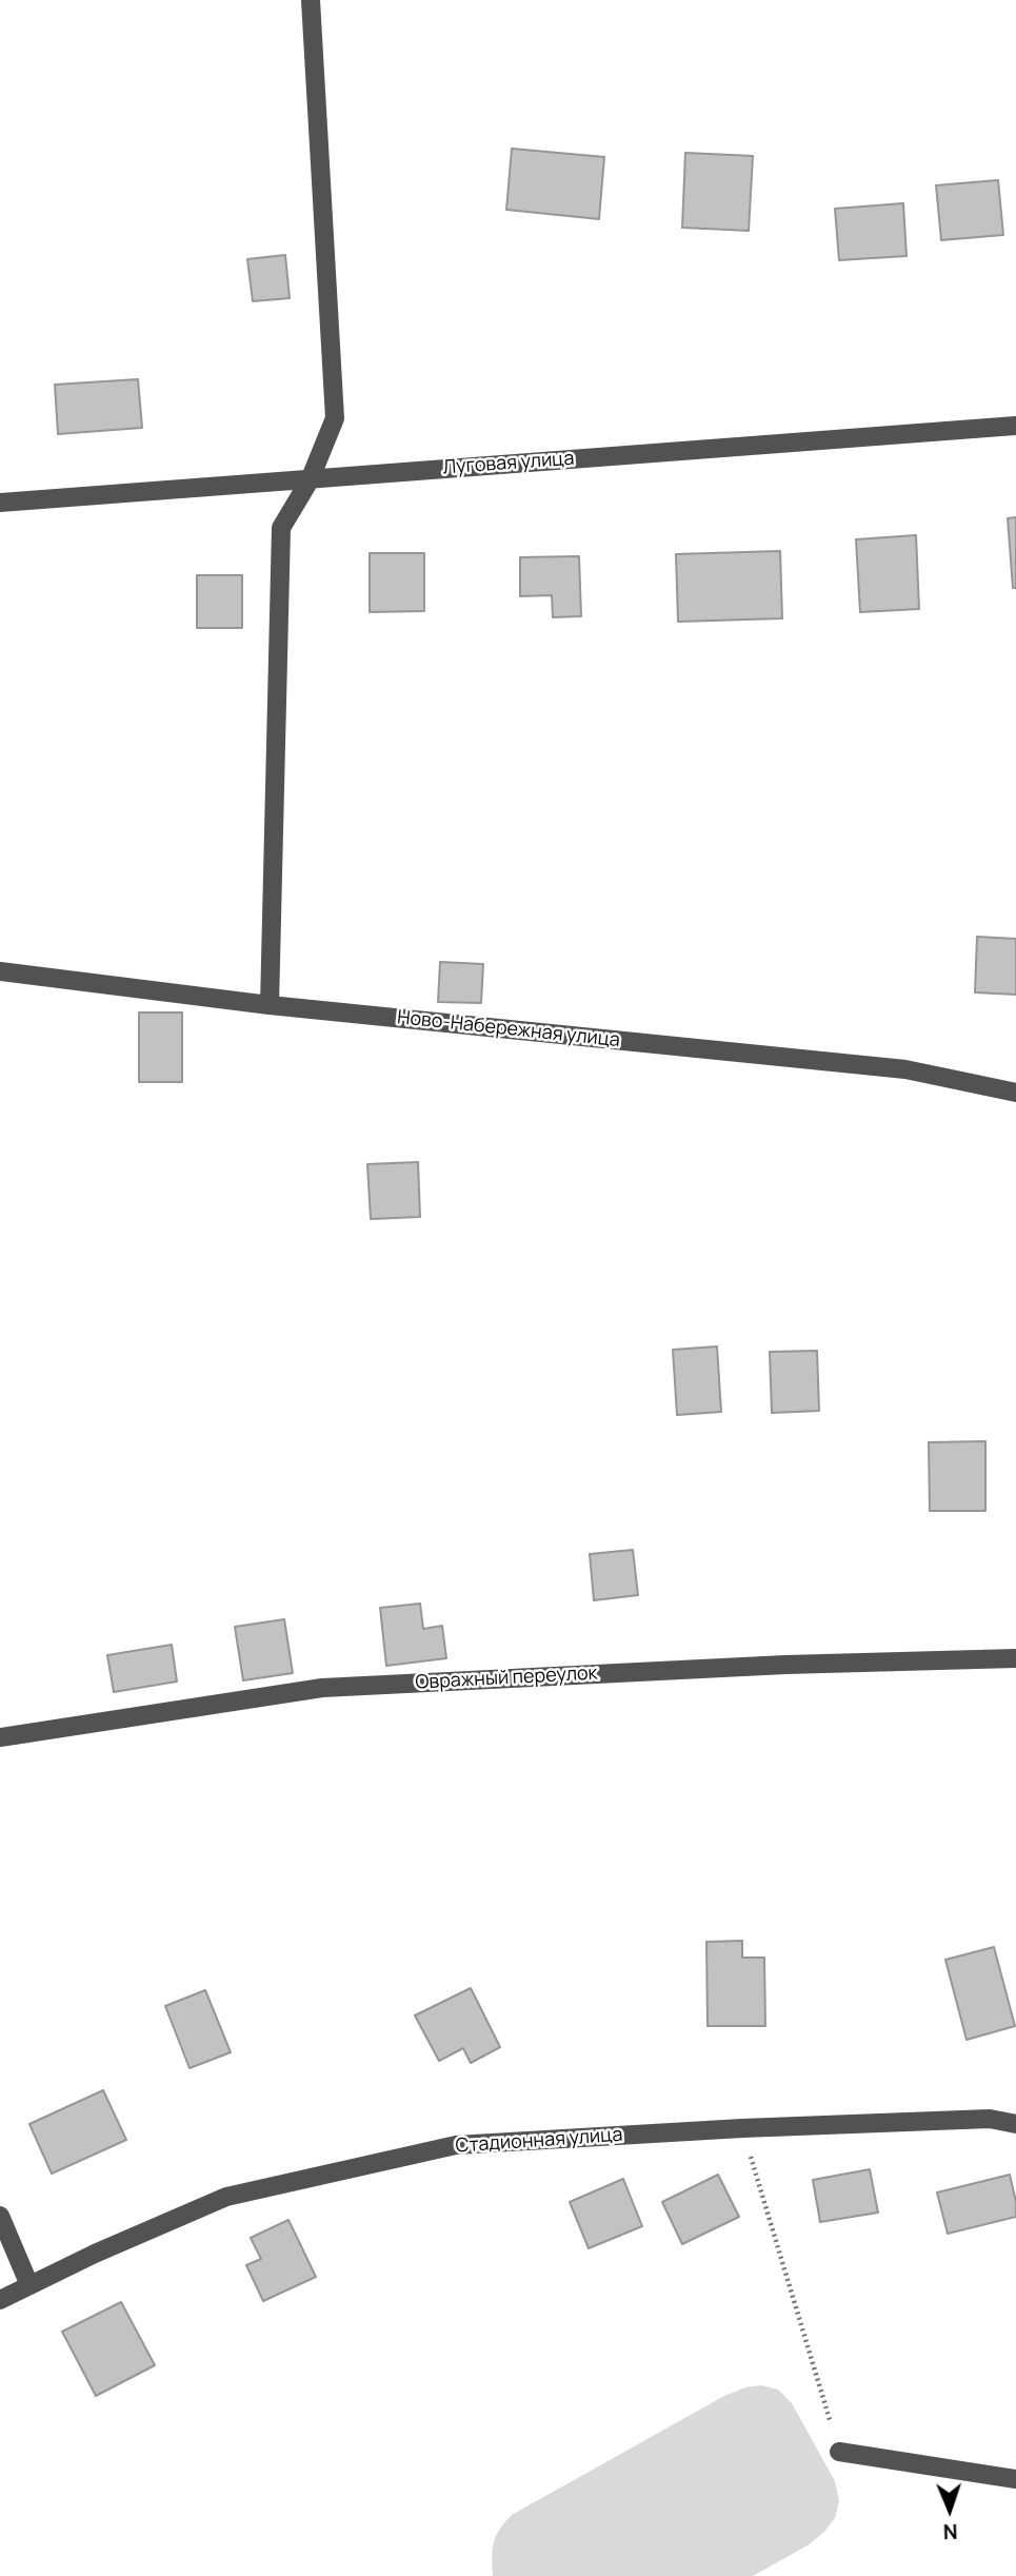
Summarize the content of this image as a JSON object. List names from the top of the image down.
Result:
{
  "streets": {
    "street": [
      "Луговая улица",
      "Ново-Набережная улица",
      "Овражный переулок",
      "Стадионная улица"
    ]
  },
  "north": "bottom"
}
